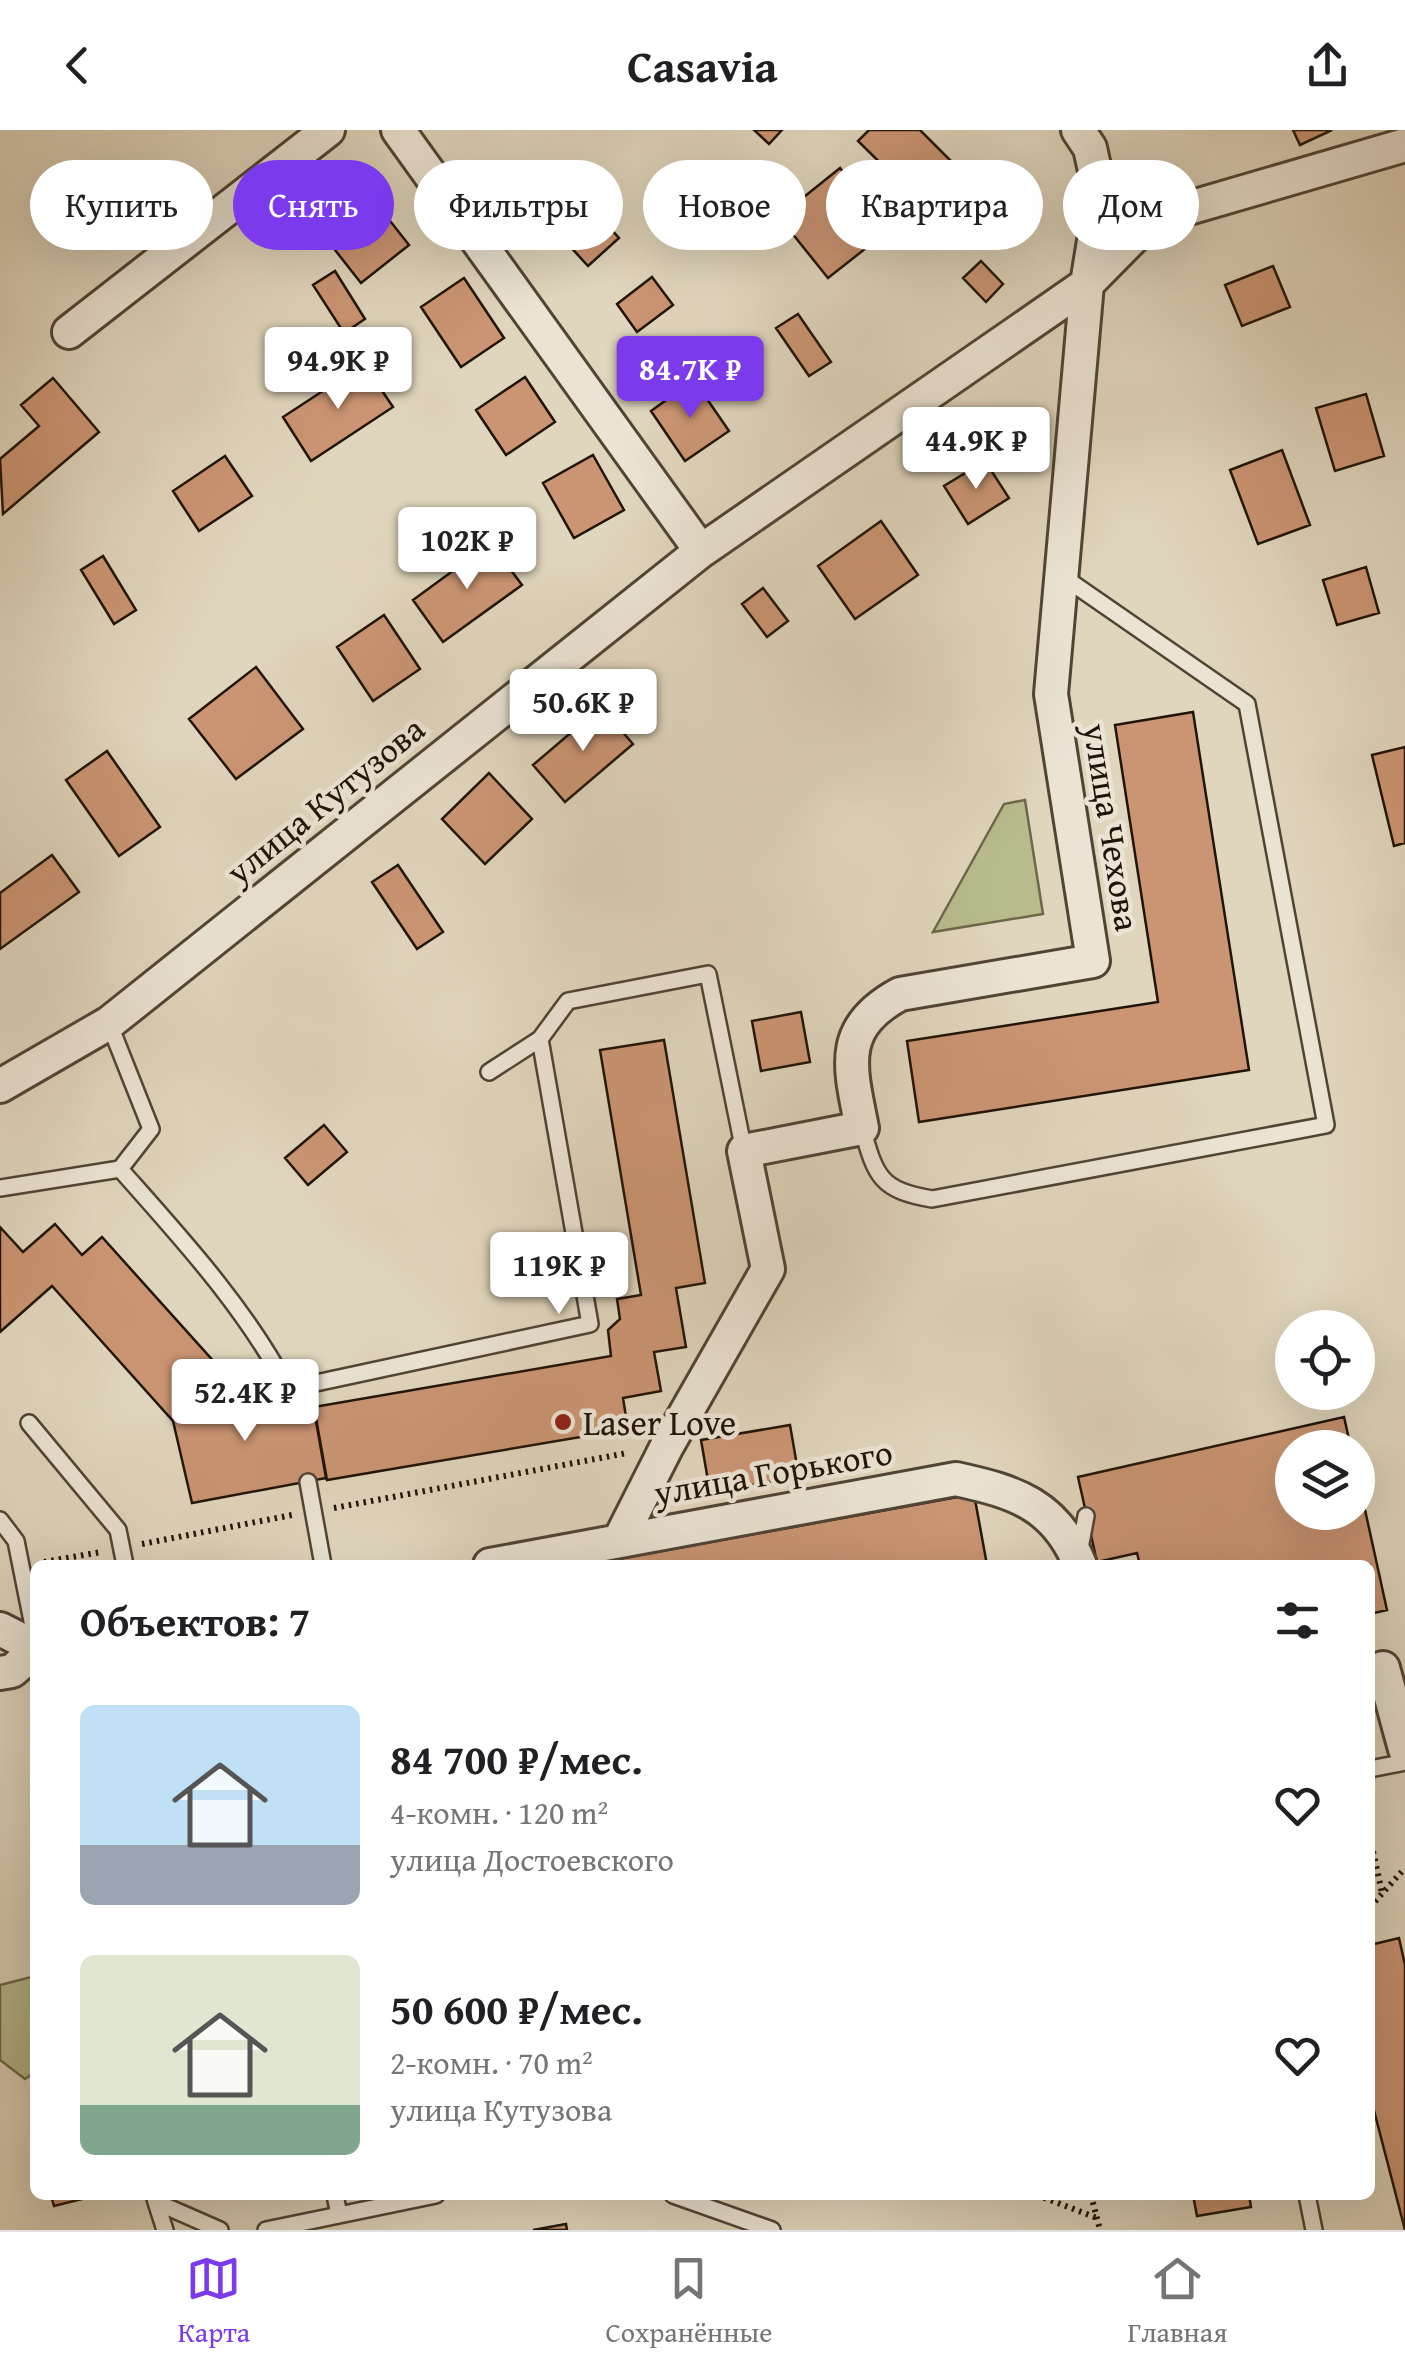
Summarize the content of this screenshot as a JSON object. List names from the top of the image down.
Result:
{
  "streets": {
    "street": ["улица Кутузова", "улица Чехова", "улица Горького"]
  },
  "crossings": [
    ["улица Кутузова", "улица Чехова"]
  ],
  "places": ["Laser Love"],
  "page": {
    "header": "Casavia",
    "chip": [
      "Купить",
      "Снять",
      "Фильтры",
      "Новое",
      "Квартира",
      "Дом"
    ],
    "price": [
      "94.9K ₽",
      "84.7K ₽",
      "44.9K ₽",
      "102K ₽",
      "50.6K ₽",
      "119K ₽",
      "52.4K ₽"
    ],
    "heading": "Объектов: 7",
    "list": [
      {
        "name": "84 700 ₽/мес.",
        "note": "4-комн. · 120 m² · улица Достоевского"
      },
      {
        "name": "50 600 ₽/мес.",
        "note": "2-комн. · 70 m² · улица Кутузова"
      }
    ],
    "tabs": ["Карта", "Сохранённые", "Главная"]
  }
}
